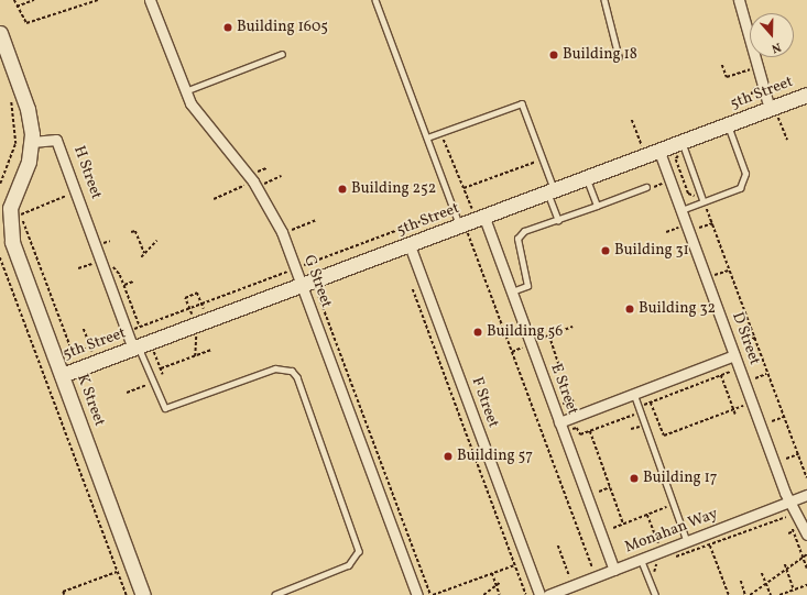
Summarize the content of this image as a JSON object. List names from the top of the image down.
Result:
{
  "streets": {
    "street": [
      "5th Street",
      "H Street",
      "G Street",
      "D Street",
      "E Street",
      "K Street",
      "F Street",
      "Monahan Way"
    ]
  },
  "crossings": [
    ["5th Street", "H Street"],
    ["5th Street", "G Street"],
    ["5th Street", "D Street"],
    ["5th Street", "E Street"],
    ["5th Street", "K Street"],
    ["5th Street", "F Street"],
    ["H Street", "K Street"],
    ["D Street", "Monahan Way"],
    ["E Street", "Monahan Way"]
  ],
  "places": [
    "Building 1605",
    "Building 18",
    "Building 252",
    "Building 31",
    "Building 32",
    "Building 56",
    "Building 57",
    "Building 17"
  ],
  "north": "bottom"
}
